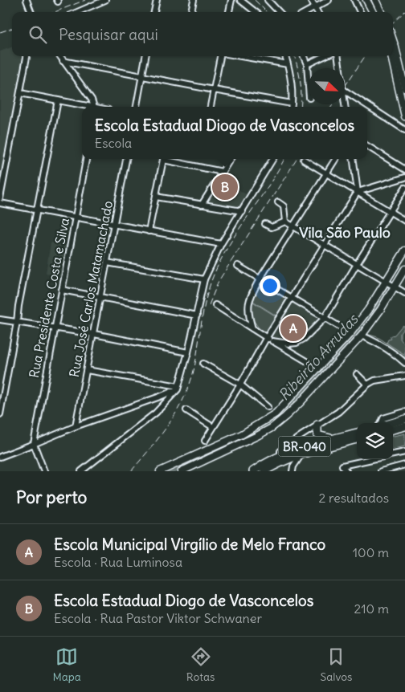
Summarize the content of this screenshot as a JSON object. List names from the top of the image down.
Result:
{
  "streets": {
    "highway": ["BR-040"],
    "street": ["Rua José Carlos Matamachado", "Rua Presidente Costa e Silva"]
  },
  "districts": ["Vila São Paulo"],
  "water": ["Ribeirão Arrudas"],
  "north": "bottom right",
  "page": {
    "search": "Pesquisar aqui",
    "popup": ["Escola Estadual Diogo de Vasconcelos", "Escola"],
    "pins": ["B", "A"],
    "heading": ["Por perto", "2 resultados"],
    "list": [
      {
        "mark": "A",
        "name": "Escola Municipal Virgílio de Melo Franco",
        "note": "Escola · Rua Luminosa",
        "value": "100 m"
      },
      {
        "mark": "B",
        "name": "Escola Estadual Diogo de Vasconcelos",
        "note": "Escola · Rua Pastor Viktor Schwaner",
        "value": "210 m"
      }
    ],
    "nav": ["Mapa", "Rotas", "Salvos"]
  }
}
